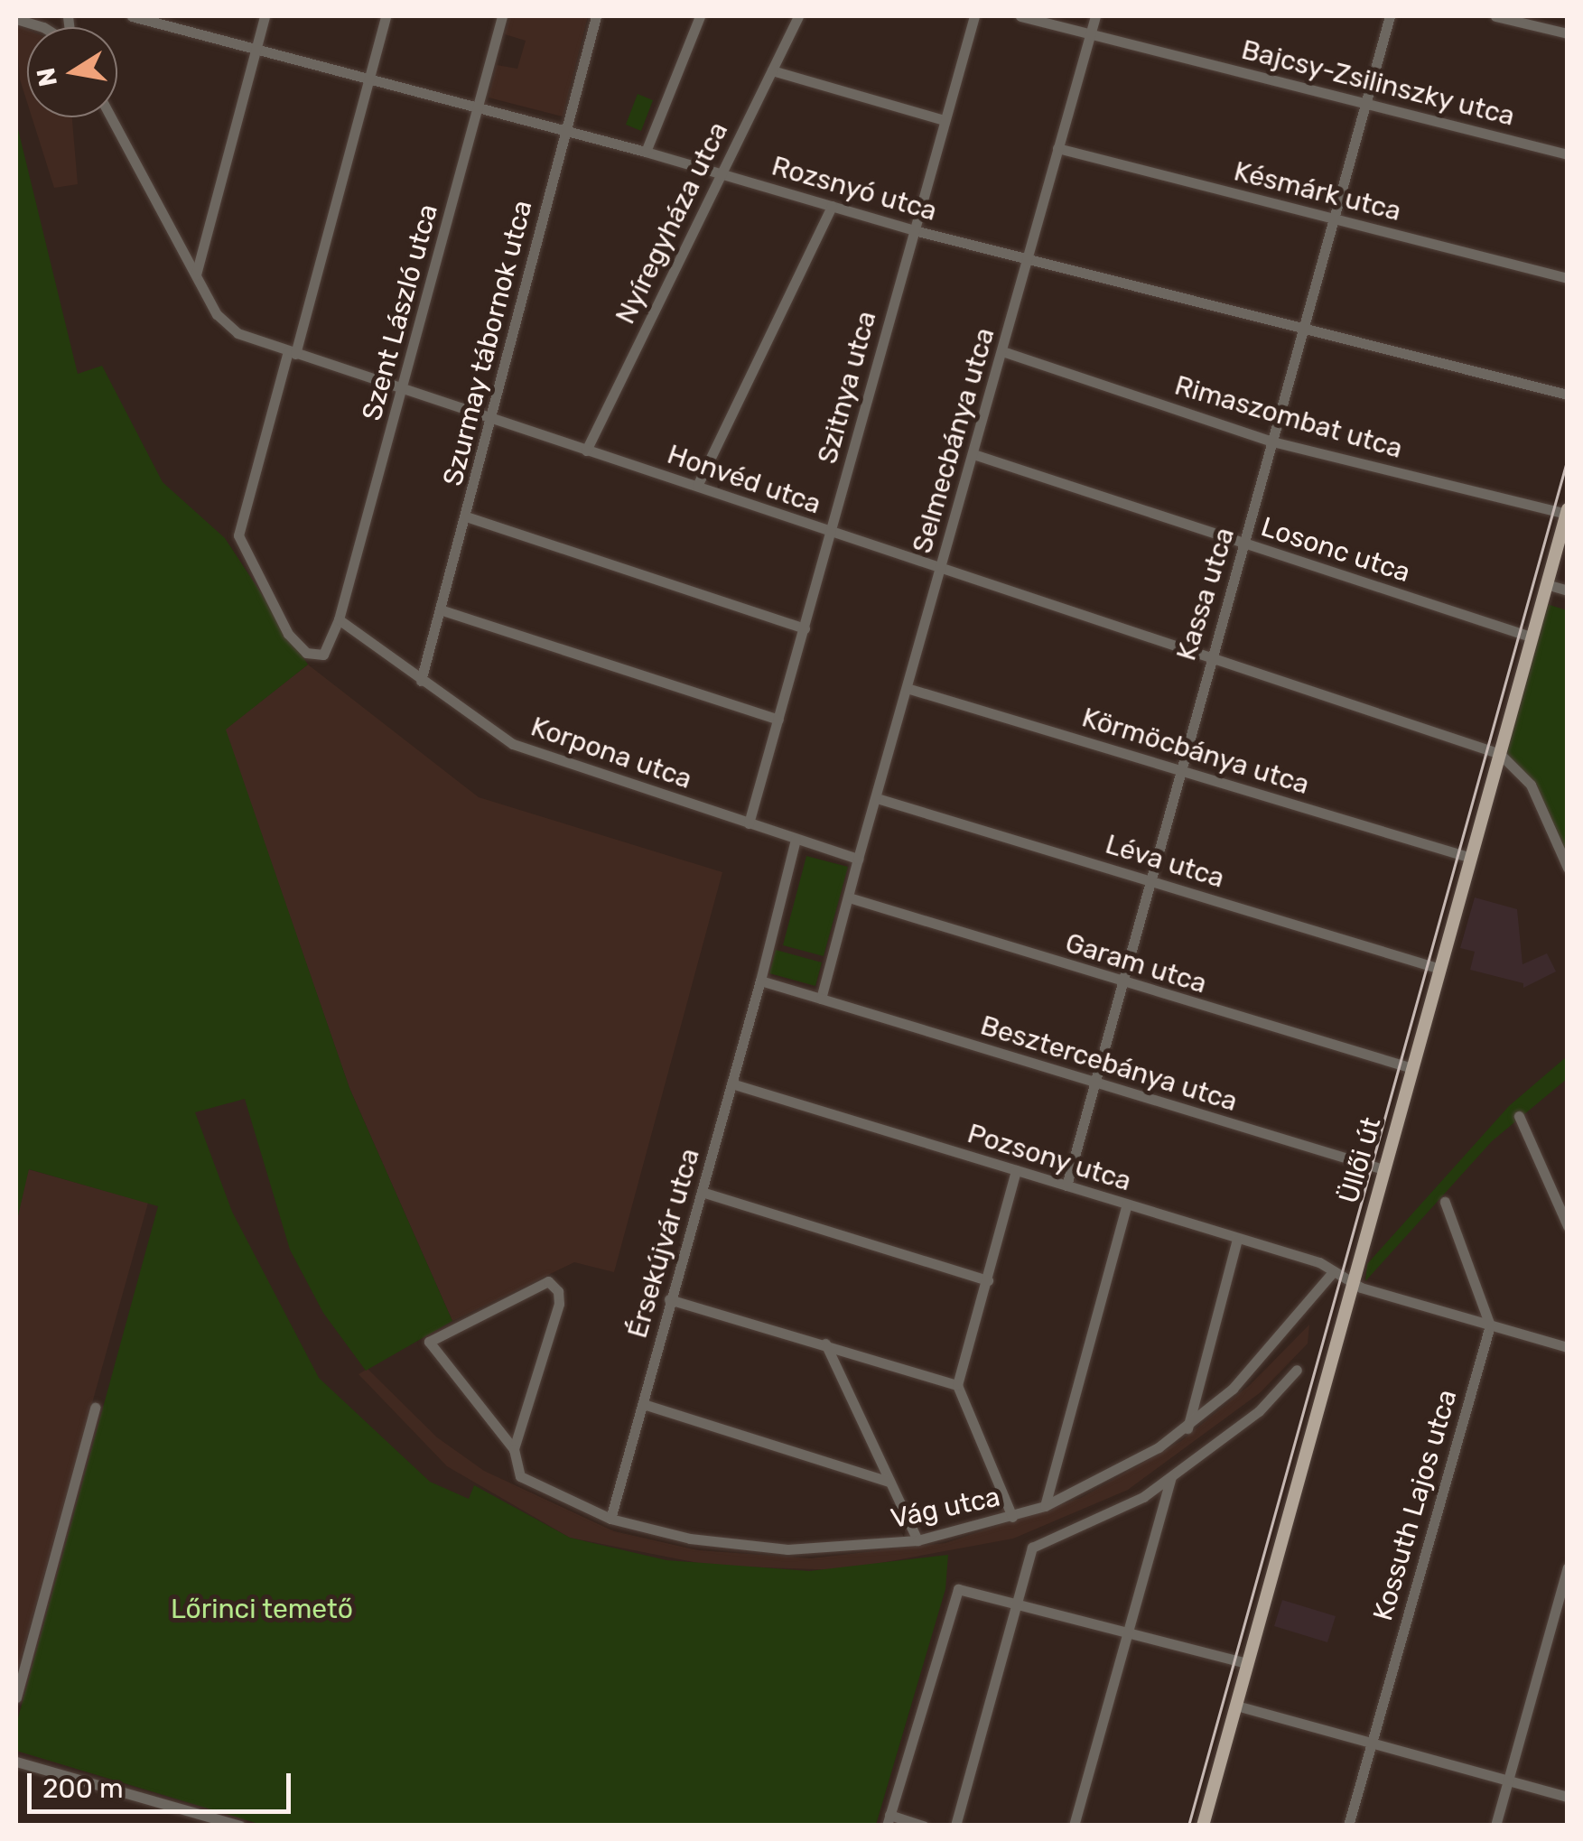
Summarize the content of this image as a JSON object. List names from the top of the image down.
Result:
{
  "streets": {
    "main road": ["Üllői út"],
    "street": [
      "Bajcsy-Zsilinszky utca",
      "Rozsnyó utca",
      "Késmárk utca",
      "Nyíregyháza utca",
      "Szent László utca",
      "Szurmay tábornok utca",
      "Szitnya utca",
      "Rimaszombat utca",
      "Selmecbánya utca",
      "Honvéd utca",
      "Losonc utca",
      "Kassa utca",
      "Körmöcbánya utca",
      "Korpona utca",
      "Léva utca",
      "Garam utca",
      "Besztercebánya utca",
      "Pozsony utca",
      "Érsekújvár utca",
      "Kossuth Lajos utca",
      "Vág utca"
    ]
  },
  "crossings": [
    ["Bajcsy-Zsilinszky utca", "Selmecbánya utca"],
    ["Bajcsy-Zsilinszky utca", "Kassa utca"],
    ["Rozsnyó utca", "Nyíregyháza utca"],
    ["Rozsnyó utca", "Szent László utca"],
    ["Rozsnyó utca", "Szurmay tábornok utca"],
    ["Rozsnyó utca", "Szitnya utca"],
    ["Rozsnyó utca", "Selmecbánya utca"],
    ["Rozsnyó utca", "Kassa utca"],
    ["Késmárk utca", "Selmecbánya utca"],
    ["Késmárk utca", "Kassa utca"],
    ["Nyíregyháza utca", "Honvéd utca"],
    ["Szent László utca", "Honvéd utca"],
    ["Szent László utca", "Korpona utca"],
    ["Szurmay tábornok utca", "Honvéd utca"],
    ["Szurmay tábornok utca", "Korpona utca"],
    ["Szitnya utca", "Honvéd utca"],
    ["Szitnya utca", "Korpona utca"],
    ["Rimaszombat utca", "Selmecbánya utca"],
    ["Rimaszombat utca", "Kassa utca"],
    ["Rimaszombat utca", "Üllői út"],
    ["Selmecbánya utca", "Honvéd utca"],
    ["Selmecbánya utca", "Losonc utca"],
    ["Selmecbánya utca", "Körmöcbánya utca"],
    ["Selmecbánya utca", "Korpona utca"],
    ["Selmecbánya utca", "Léva utca"],
    ["Selmecbánya utca", "Garam utca"],
    ["Selmecbánya utca", "Besztercebánya utca"],
    ["Honvéd utca", "Kassa utca"],
    ["Honvéd utca", "Üllői út"],
    ["Losonc utca", "Kassa utca"],
    ["Losonc utca", "Üllői út"],
    ["Kassa utca", "Körmöcbánya utca"],
    ["Kassa utca", "Léva utca"],
    ["Kassa utca", "Garam utca"],
    ["Kassa utca", "Besztercebánya utca"],
    ["Kassa utca", "Pozsony utca"],
    ["Körmöcbánya utca", "Üllői út"],
    ["Korpona utca", "Érsekújvár utca"],
    ["Léva utca", "Üllői út"],
    ["Garam utca", "Üllői út"],
    ["Besztercebánya utca", "Üllői út"],
    ["Besztercebánya utca", "Érsekújvár utca"],
    ["Pozsony utca", "Üllői út"],
    ["Pozsony utca", "Érsekújvár utca"],
    ["Pozsony utca", "Kossuth Lajos utca"],
    ["Pozsony utca", "Vág utca"],
    ["Érsekújvár utca", "Vág utca"]
  ],
  "parks": ["Lőrinci temető"],
  "scale_bar": "200 m",
  "north": "left"
}
